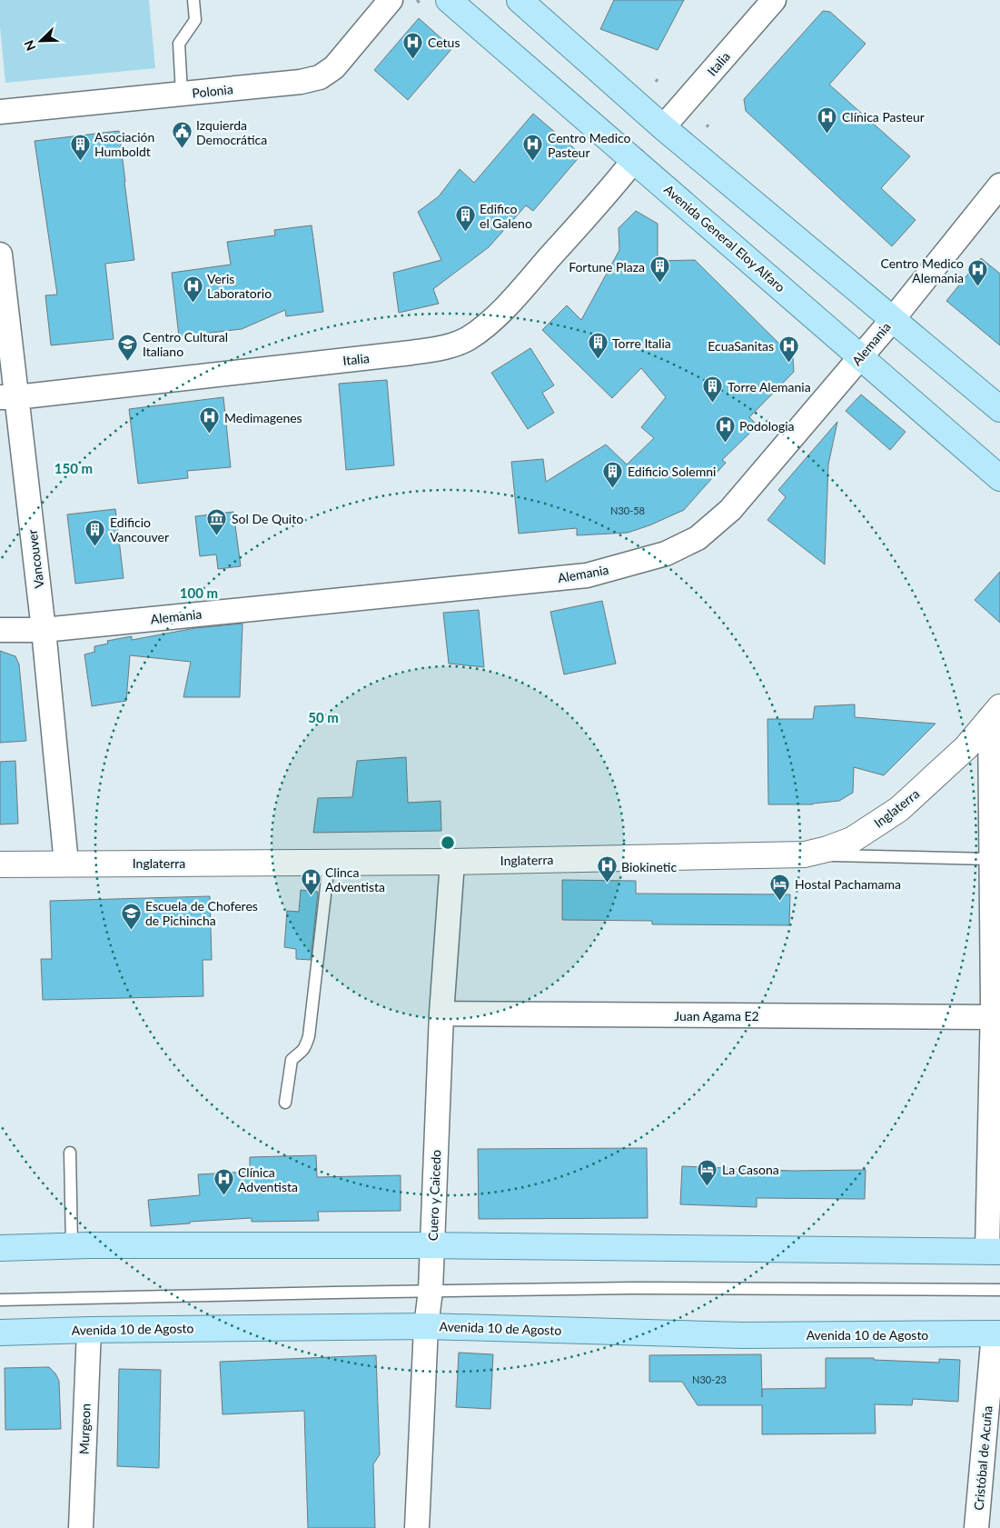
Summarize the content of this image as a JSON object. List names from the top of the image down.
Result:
{
  "streets": {
    "main road": ["Avenida General Eloy Alfaro", "Avenida 10 de Agosto"],
    "street": [
      "Italia",
      "Polonia",
      "Alemania",
      "Vancouver",
      "Inglaterra",
      "Juan Agama E2",
      "Cuero y Caicedo",
      "Murgeon",
      "Cristóbal de Acuña"
    ]
  },
  "crossings": [
    ["Italia", "Avenida General Eloy Alfaro"],
    ["Italia", "Vancouver"],
    ["Avenida General Eloy Alfaro", "Alemania"],
    ["Alemania", "Vancouver"],
    ["Vancouver", "Inglaterra"],
    ["Inglaterra", "Cuero y Caicedo"],
    ["Juan Agama E2", "Cuero y Caicedo"],
    ["Cuero y Caicedo", "Avenida 10 de Agosto"],
    ["Avenida 10 de Agosto", "Murgeon"],
    ["Avenida 10 de Agosto", "Cristóbal de Acuña"]
  ],
  "places": {
    "hospital": [
      "Cetus",
      "Clínica Pasteur",
      "Centro Medico Pasteur",
      "Centro Medico Alemania",
      "Veris Laboratorio",
      "EcuaSanitas",
      "Medimagenes",
      "Podologia",
      "Biokinetic",
      "Clinca Adventista",
      "Clínica Adventista"
    ],
    "public building": ["Izquierda Democrática"],
    "building": [
      "Asociación Humboldt",
      "Edifico el Galeno",
      "Fortune Plaza",
      "Torre Italia",
      "Torre Alemania",
      "Edificio Solemni",
      "Edificio Vancouver"
    ],
    "school or university": ["Centro Cultural Italiano", "Escuela de Choferes de Pichincha"],
    "museum": ["Sol De Quito"],
    "hotel": ["Hostal Pachamama", "La Casona"]
  },
  "house_numbers": ["N30-58", "N30-23"],
  "north": "bottom left",
  "rings": ["150 m", "100 m", "50 m"]
}
